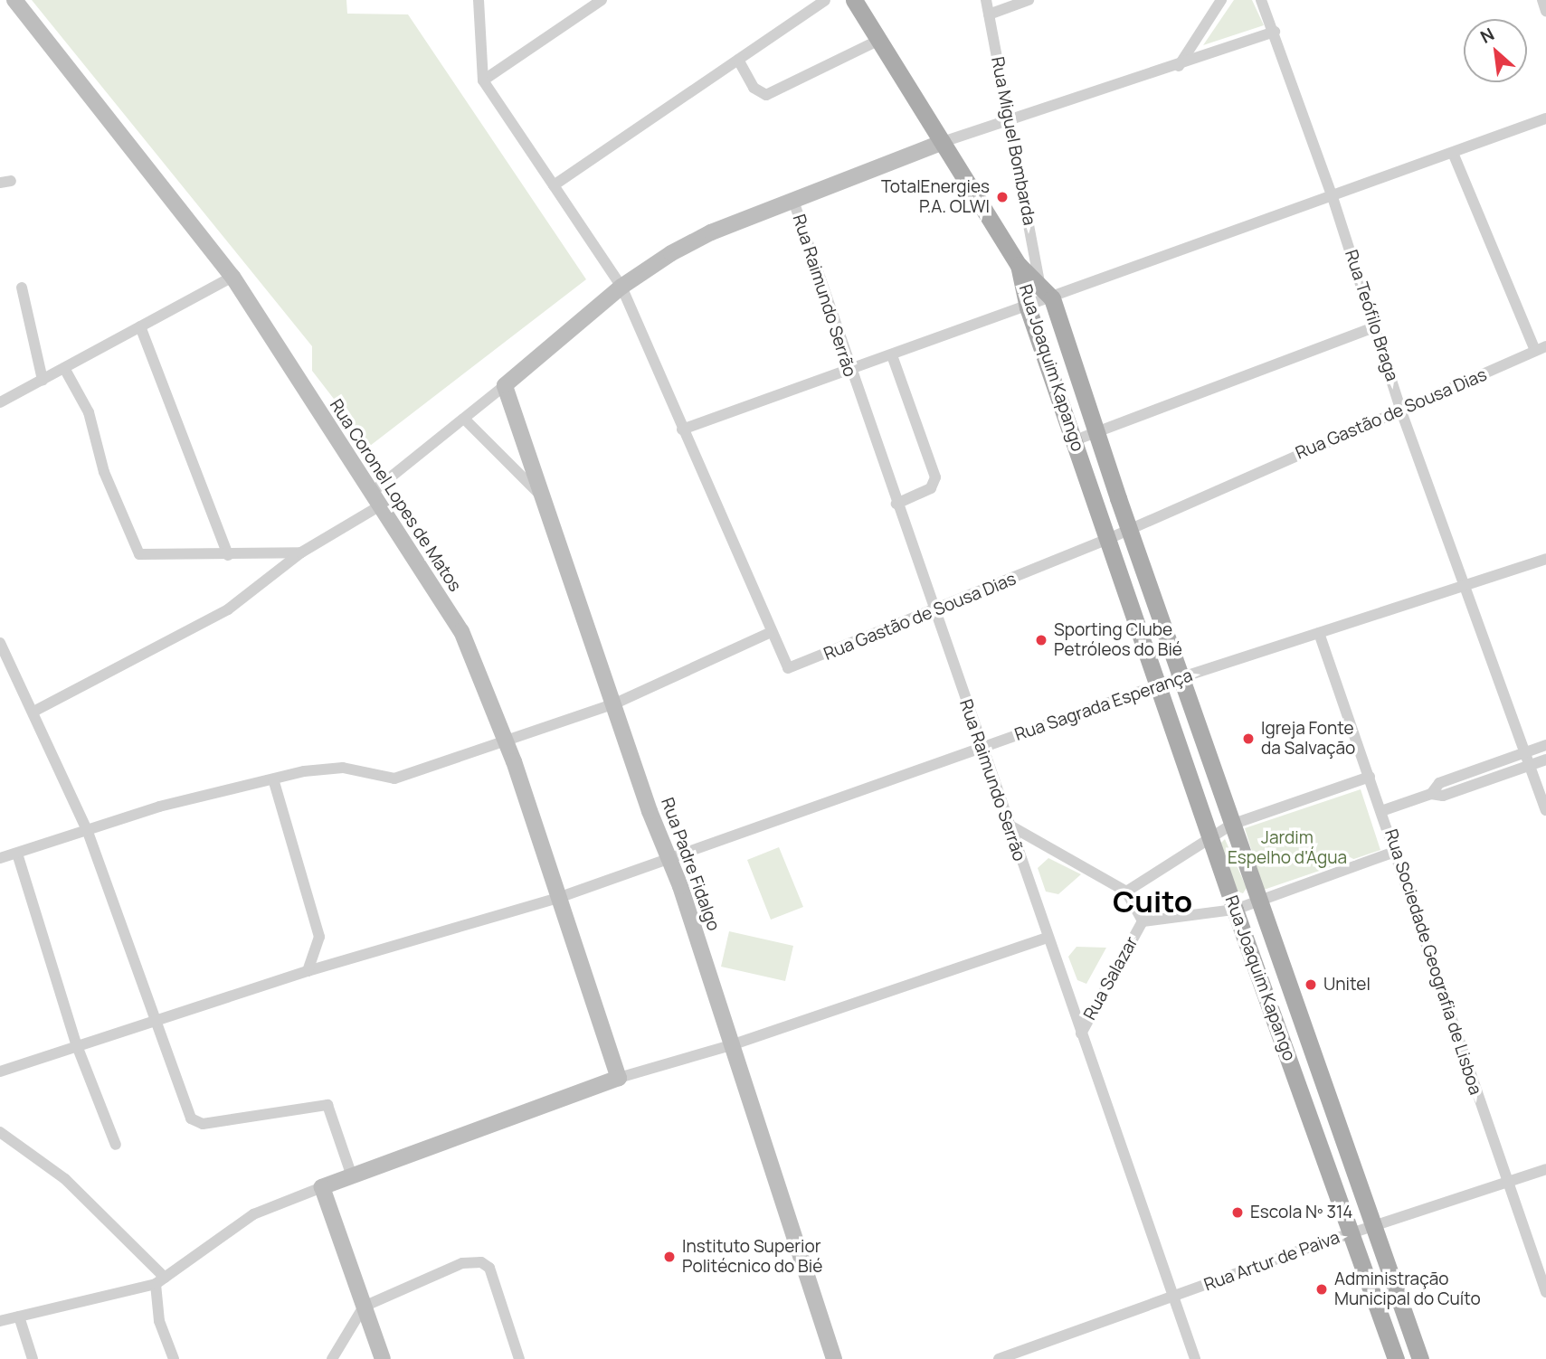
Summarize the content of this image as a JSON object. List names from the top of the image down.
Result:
{
  "streets": {
    "main road": ["Rua Joaquim Kapango"],
    "street": [
      "Rua Miguel Bombarda",
      "Rua Raimundo Serrão",
      "Rua Teófilo Braga",
      "Rua Gastão de Sousa Dias",
      "Rua Coronel Lopes de Matos",
      "Rua Sagrada Esperança",
      "Rua Padre Fidalgo",
      "Rua Sociedade Geografia de Lisboa",
      "Rua Salazar",
      "Rua Artur de Paiva"
    ]
  },
  "crossings": [
    ["Rua Miguel Bombarda", "Rua Joaquim Kapango"],
    ["Rua Raimundo Serrão", "Rua Gastão de Sousa Dias"],
    ["Rua Raimundo Serrão", "Rua Sagrada Esperança"],
    ["Rua Raimundo Serrão", "Rua Salazar"],
    ["Rua Raimundo Serrão", "Rua Artur de Paiva"],
    ["Rua Teófilo Braga", "Rua Gastão de Sousa Dias"],
    ["Rua Teófilo Braga", "Rua Sagrada Esperança"],
    ["Rua Joaquim Kapango", "Rua Gastão de Sousa Dias"],
    ["Rua Joaquim Kapango", "Rua Sagrada Esperança"],
    ["Rua Joaquim Kapango", "Rua Salazar"],
    ["Rua Joaquim Kapango", "Rua Artur de Paiva"],
    ["Rua Coronel Lopes de Matos", "Rua Sagrada Esperança"],
    ["Rua Sagrada Esperança", "Rua Padre Fidalgo"],
    ["Rua Sagrada Esperança", "Rua Sociedade Geografia de Lisboa"],
    ["Rua Sociedade Geografia de Lisboa", "Rua Salazar"],
    ["Rua Sociedade Geografia de Lisboa", "Rua Artur de Paiva"]
  ],
  "districts": ["Cuito"],
  "parks": ["Jardim Espelho d'Água"],
  "places": [
    "TotalEnergies P.A. OLWI",
    "Sporting Clube Petróleos do Bié",
    "Igreja Fonte da Salvação",
    "Unitel",
    "Escola Nº 314",
    "Instituto Superior Politécnico do Bié",
    "Administração Municipal do Cuíto"
  ],
  "north": "top left"
}
